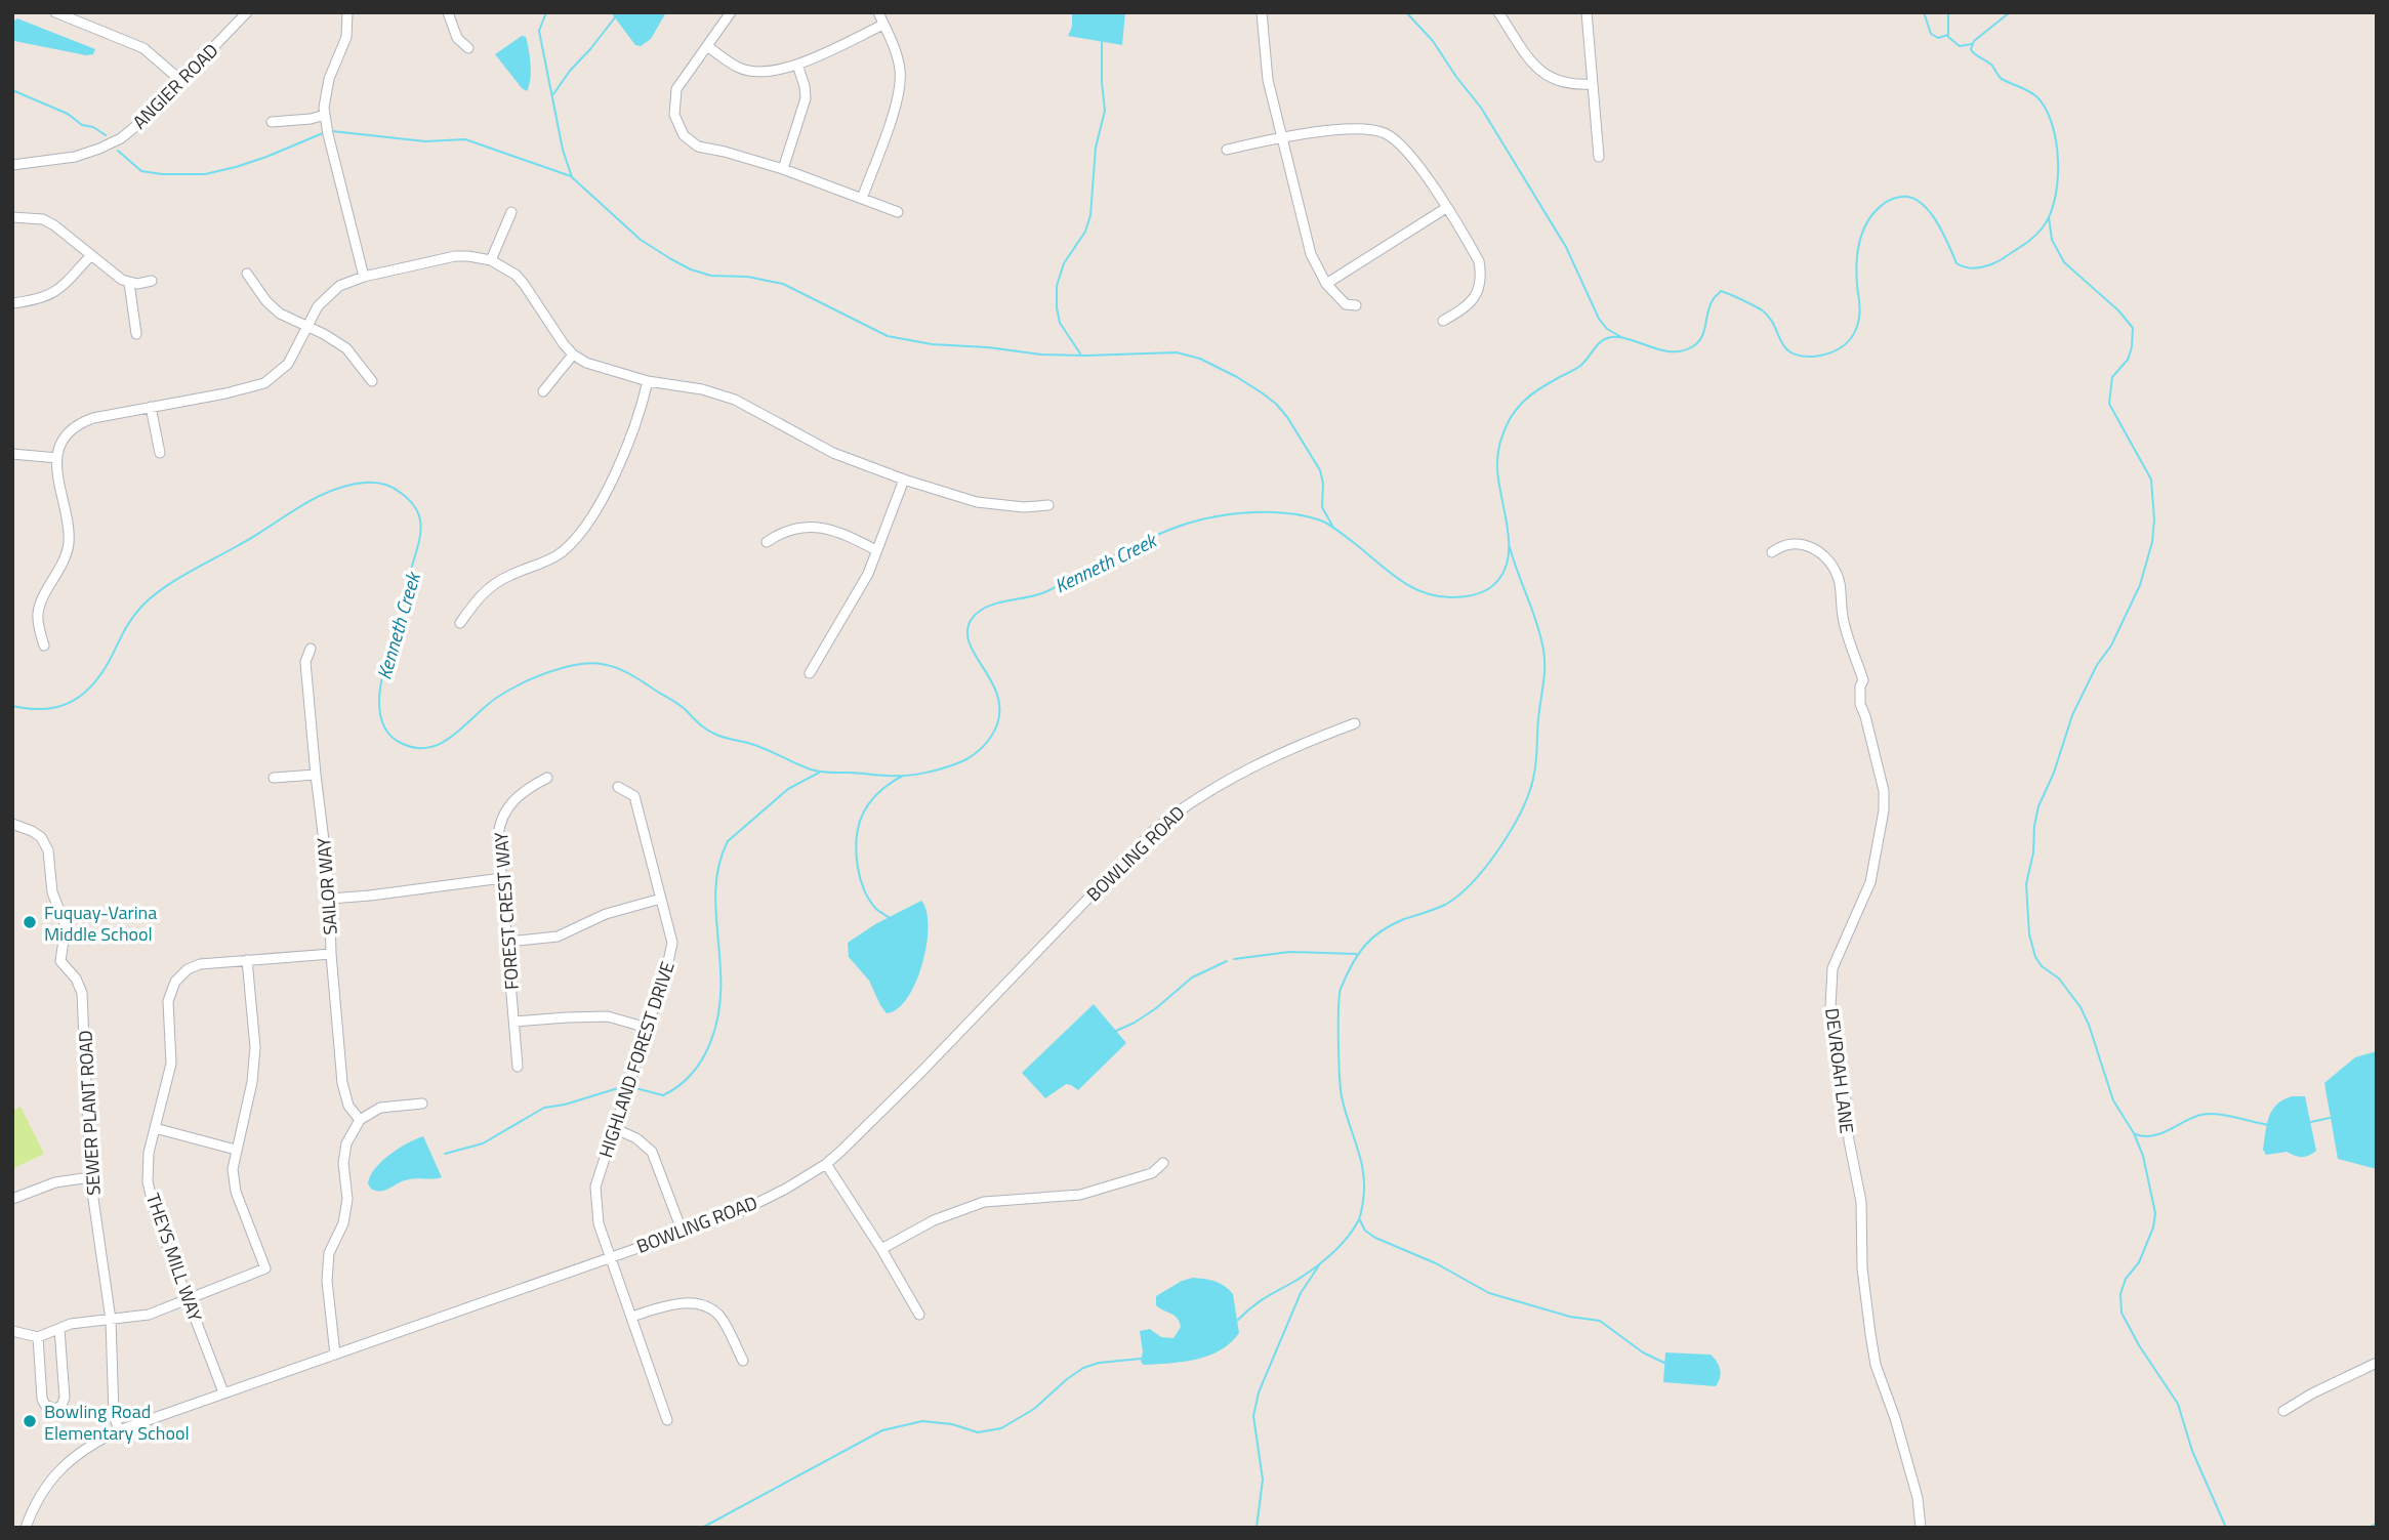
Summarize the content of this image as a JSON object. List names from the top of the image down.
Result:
{
  "streets": {
    "street": [
      "ANGIER ROAD",
      "BOWLING ROAD",
      "SAILOR WAY",
      "FOREST CREST WAY",
      "HIGHLAND FOREST DRIVE",
      "DEVROAH LANE",
      "SEWER PLANT ROAD",
      "THEYS MILL WAY"
    ]
  },
  "crossings": [
    ["BOWLING ROAD", "HIGHLAND FOREST DRIVE"],
    ["BOWLING ROAD", "SEWER PLANT ROAD"],
    ["BOWLING ROAD", "THEYS MILL WAY"],
    ["SAILOR WAY", "THEYS MILL WAY"]
  ],
  "water": ["Kenneth Creek"],
  "places": ["Fuquay-Varina Middle School", "Bowling Road Elementary School"]
}
